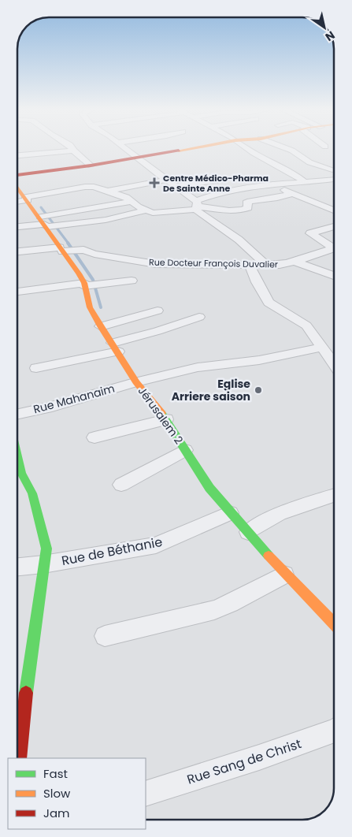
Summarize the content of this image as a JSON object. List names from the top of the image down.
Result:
{
  "streets": {
    "street": [
      "Rue Docteur François Duvalier",
      "Rue Mahanaim",
      "Jérusalem 2",
      "Rue de Béthanie",
      "Rue Sang de Christ"
    ]
  },
  "crossings": [
    ["Rue Docteur François Duvalier", "Jérusalem 2"],
    ["Rue Mahanaim", "Jérusalem 2"],
    ["Jérusalem 2", "Rue de Béthanie"]
  ],
  "places": {
    "health": ["Centre Médico-Pharma De Sainte Anne"],
    "other": ["Eglise Arriere saison"]
  },
  "legend": ["Fast", "Slow", "Jam"],
  "north": "bottom right"
}
